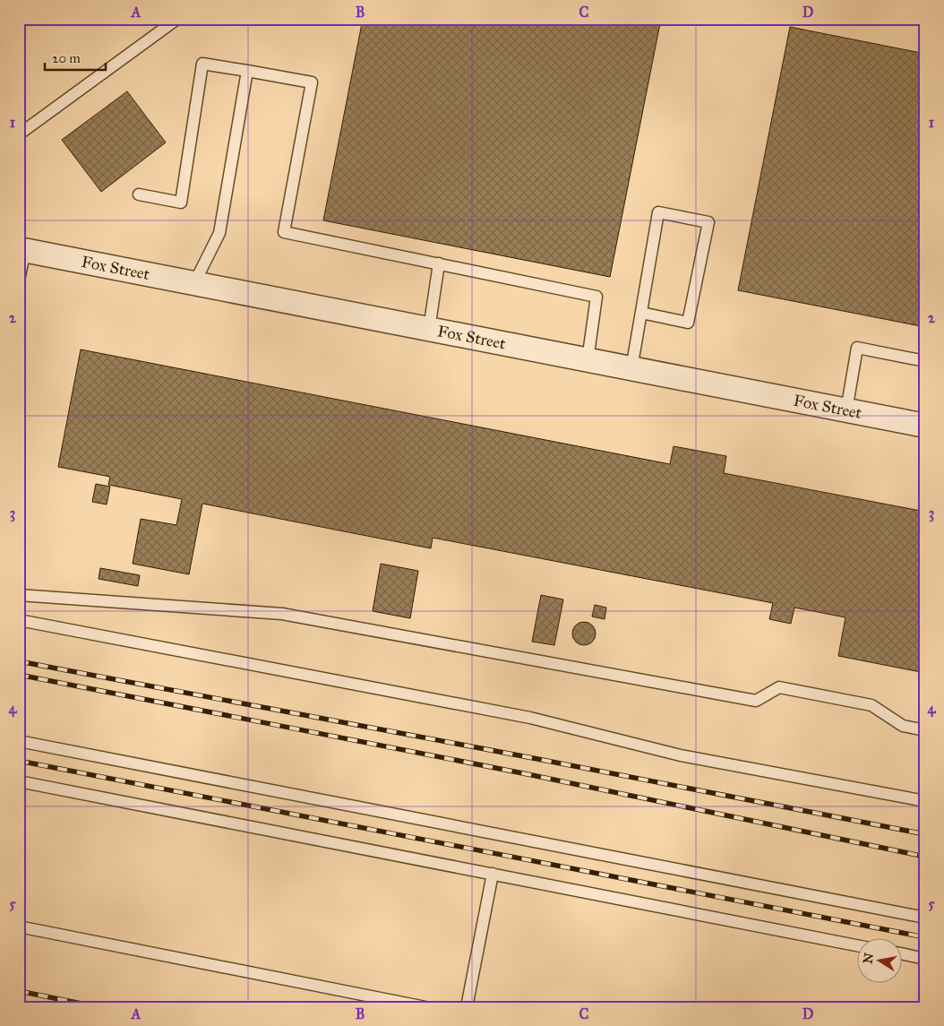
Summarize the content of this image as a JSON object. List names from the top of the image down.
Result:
{
  "streets": {
    "street": ["Fox Street"]
  },
  "scale_bar": "20 m",
  "north": "left",
  "grid": {
    "columns": [
      "A",
      "B",
      "C",
      "D"
    ],
    "rows": [
      "1",
      "2",
      "3",
      "4",
      "5"
    ]
  }
}
